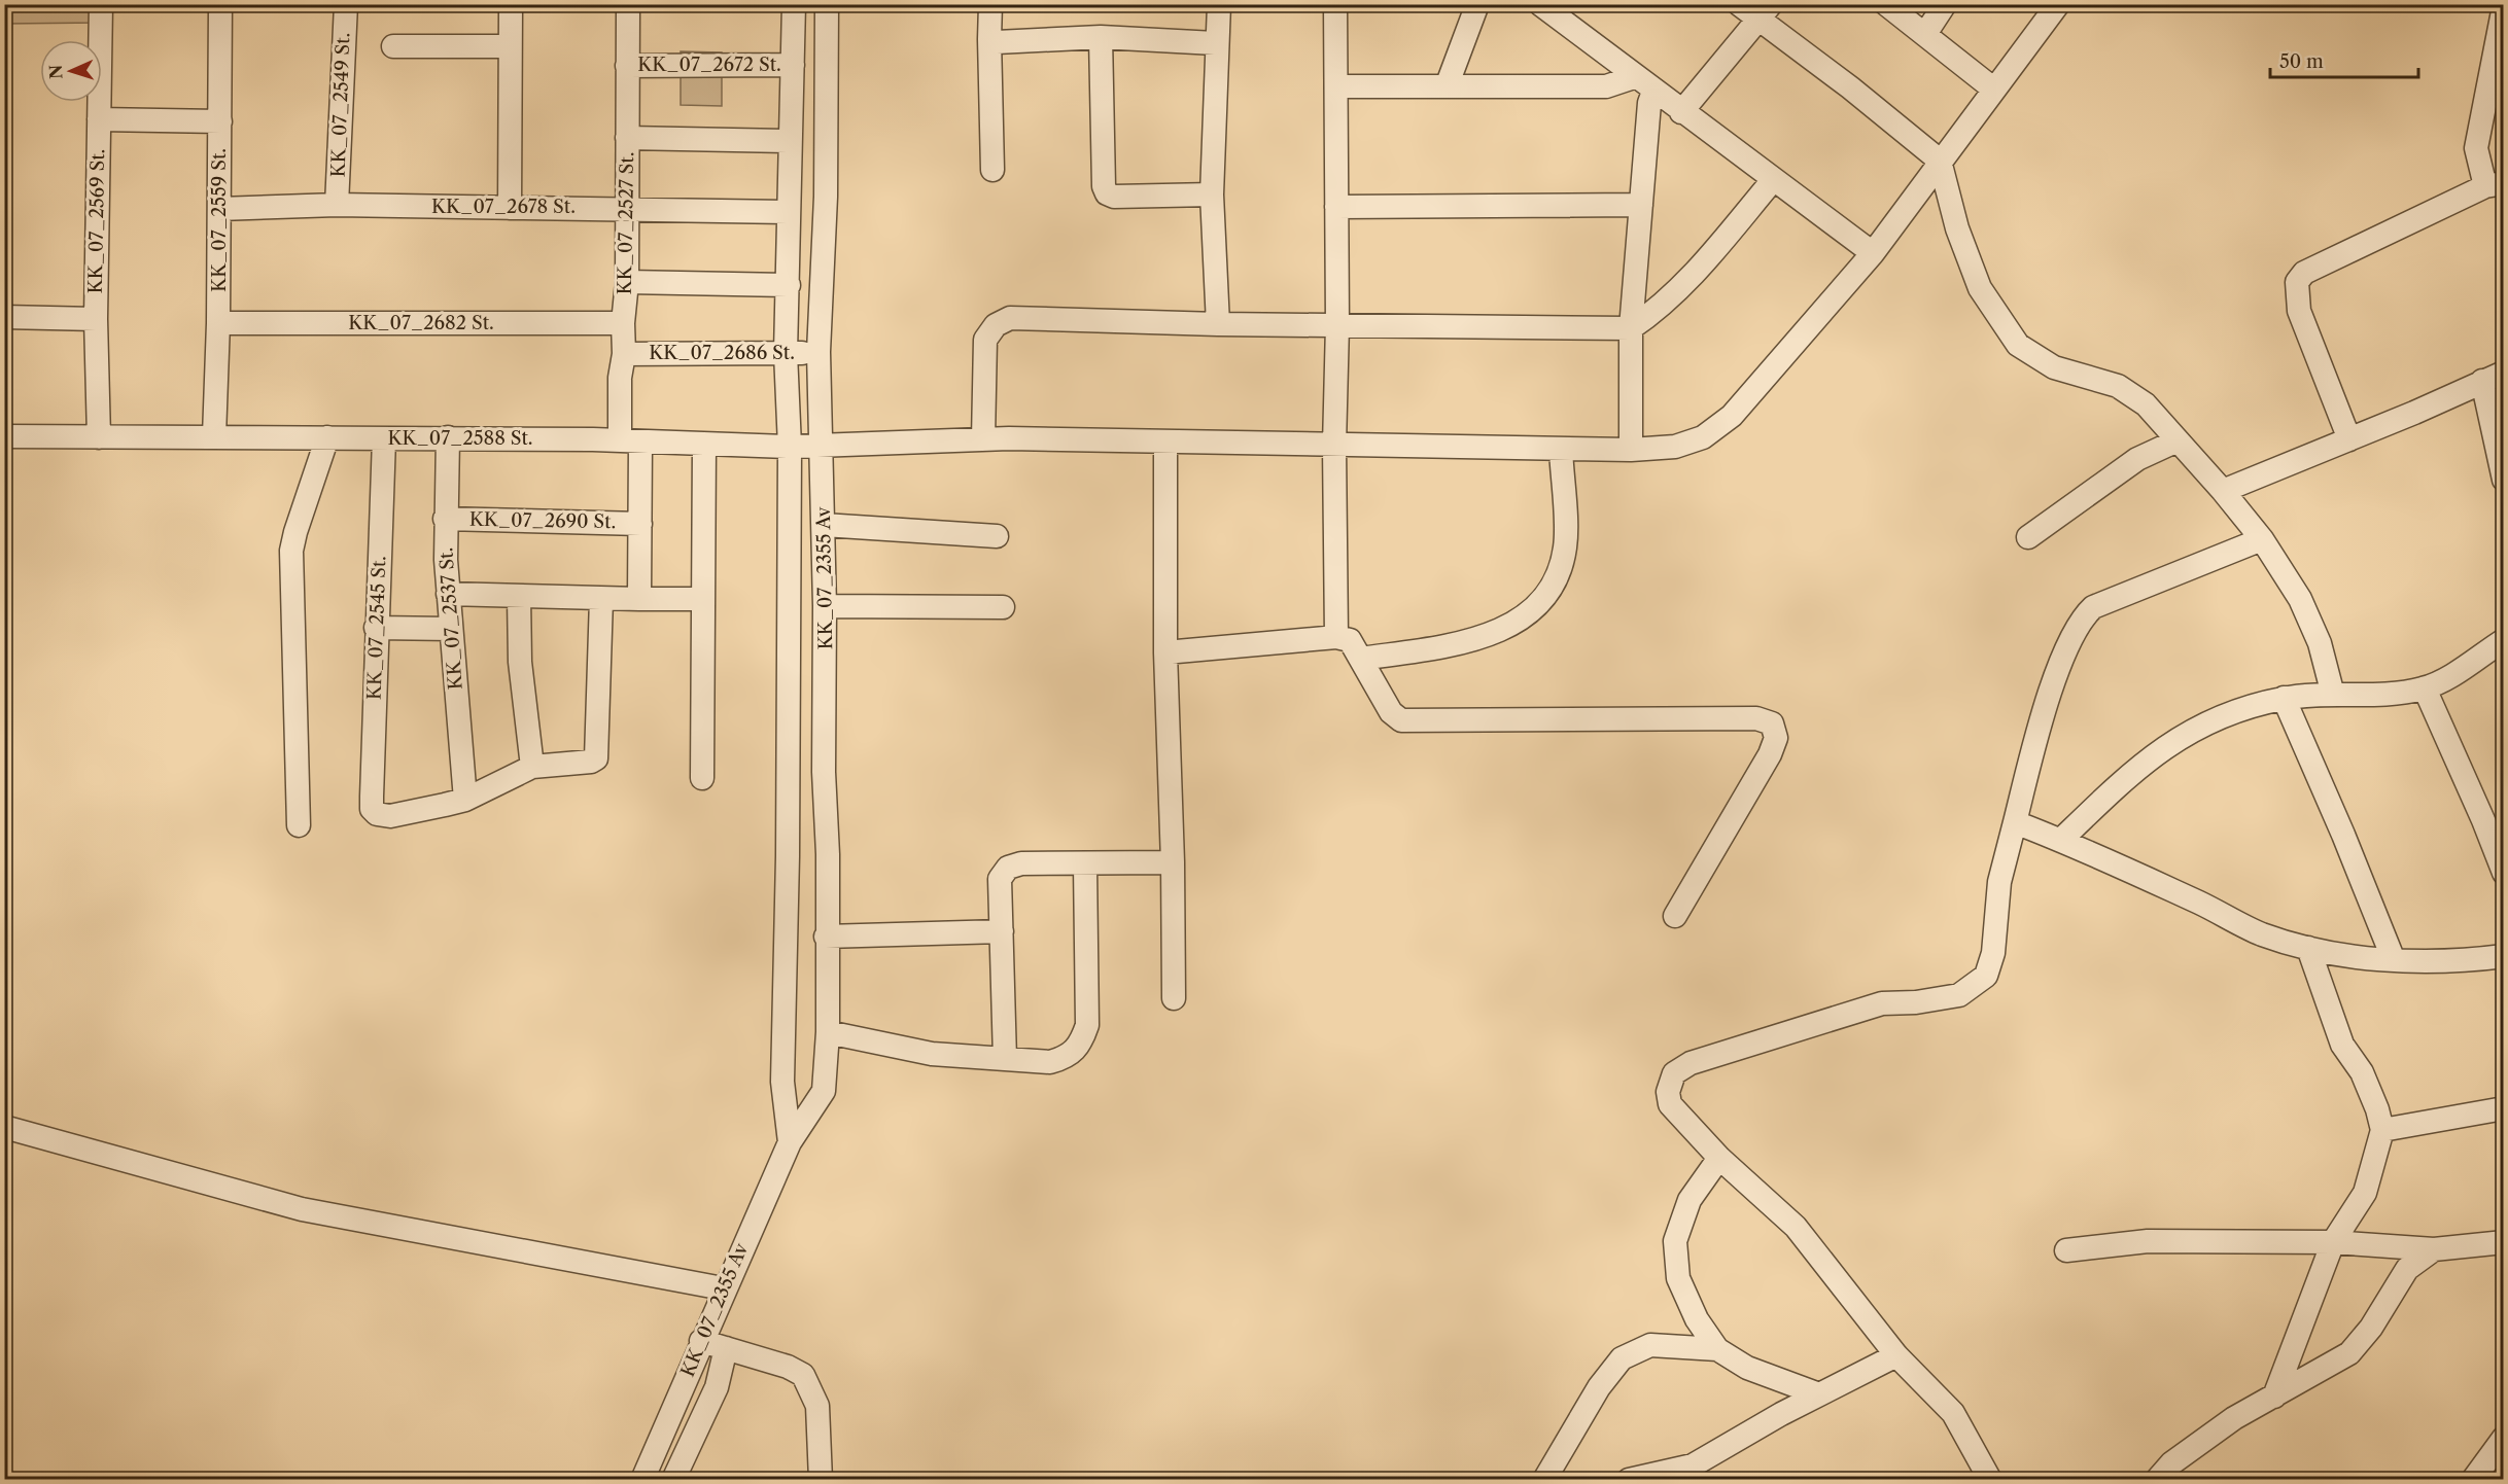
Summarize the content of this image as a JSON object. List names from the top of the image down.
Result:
{
  "streets": {
    "street": [
      "KK_07_2672 St.",
      "KK_07_2549 St.",
      "KK_07_2678 St.",
      "KK_07_2559 St.",
      "KK_07_2569 St.",
      "KK_07_2527 St.",
      "KK_07_2682 St.",
      "KK_07_2686 St.",
      "KK_07_2588 St.",
      "KK_07_2690 St.",
      "KK_07_2355 Av",
      "KK_07_2537 St.",
      "KK_07_2545 St."
    ]
  },
  "crossings": [
    ["KK_07_2672 St.", "KK_07_2527 St."],
    ["KK_07_2672 St.", "KK_07_2355 Av"],
    ["KK_07_2549 St.", "KK_07_2678 St."],
    ["KK_07_2678 St.", "KK_07_2559 St."],
    ["KK_07_2678 St.", "KK_07_2527 St."],
    ["KK_07_2678 St.", "KK_07_2355 Av"],
    ["KK_07_2559 St.", "KK_07_2682 St."],
    ["KK_07_2559 St.", "KK_07_2588 St."],
    ["KK_07_2569 St.", "KK_07_2588 St."],
    ["KK_07_2527 St.", "KK_07_2682 St."],
    ["KK_07_2527 St.", "KK_07_2686 St."],
    ["KK_07_2527 St.", "KK_07_2588 St."],
    ["KK_07_2527 St.", "KK_07_2690 St."],
    ["KK_07_2686 St.", "KK_07_2355 Av"],
    ["KK_07_2588 St.", "KK_07_2355 Av"],
    ["KK_07_2588 St.", "KK_07_2537 St."],
    ["KK_07_2588 St.", "KK_07_2545 St."],
    ["KK_07_2690 St.", "KK_07_2537 St."],
    ["KK_07_2537 St.", "KK_07_2545 St."]
  ],
  "scale_bar": "50 m",
  "north": "left"
}
